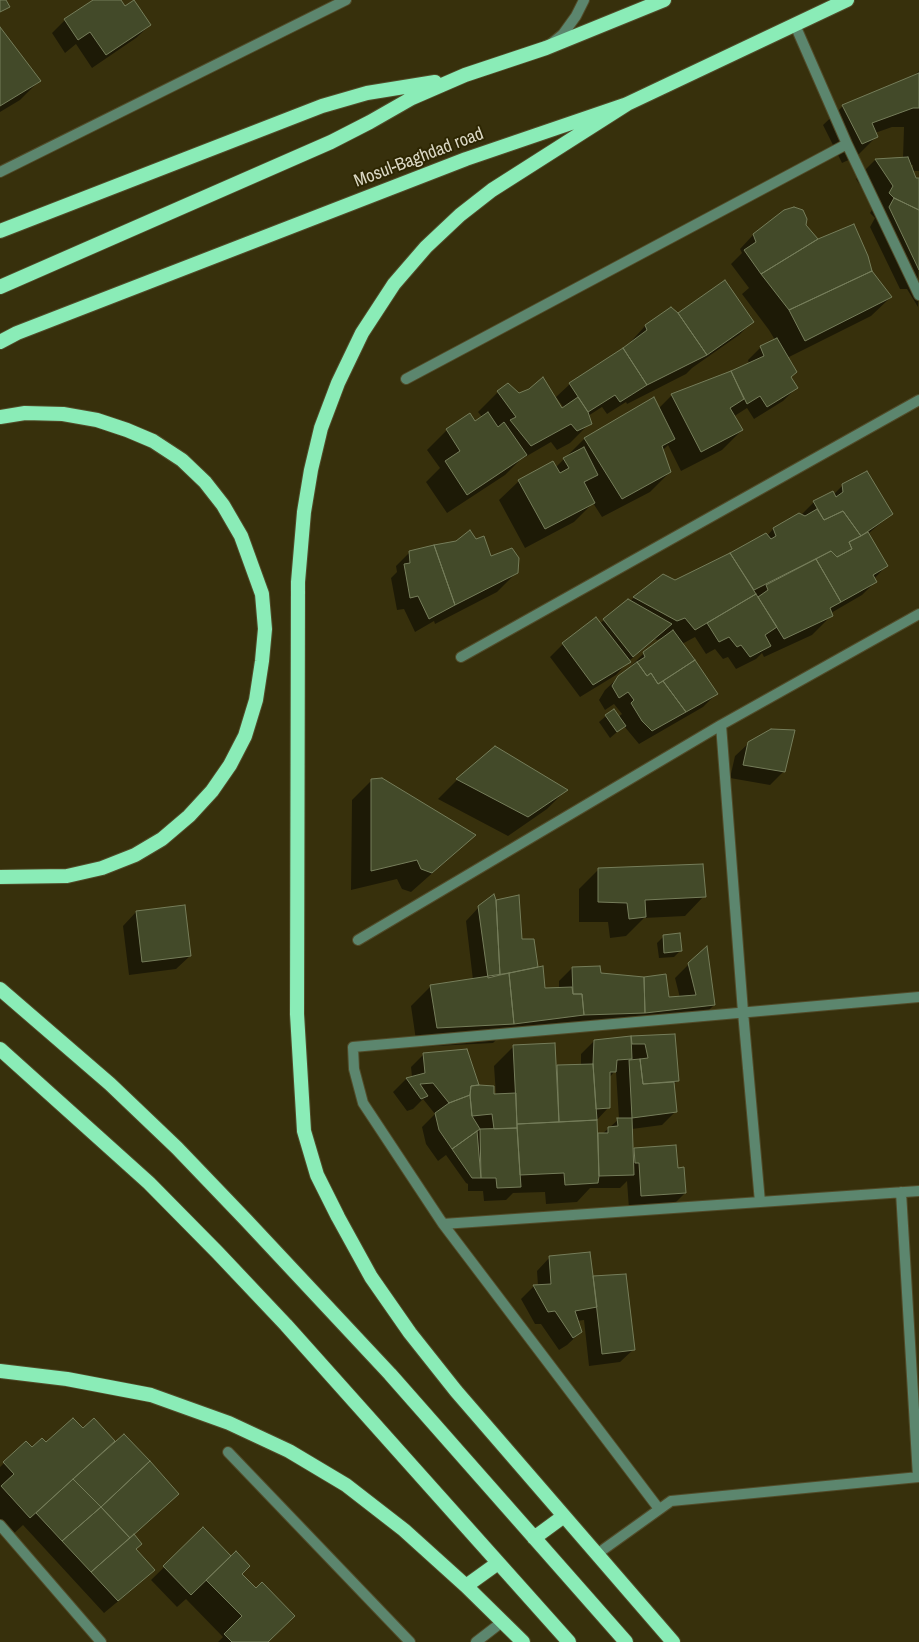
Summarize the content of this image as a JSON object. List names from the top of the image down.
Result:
{
  "streets": {
    "highway": ["Mosul-Baghdad road"]
  }
}
